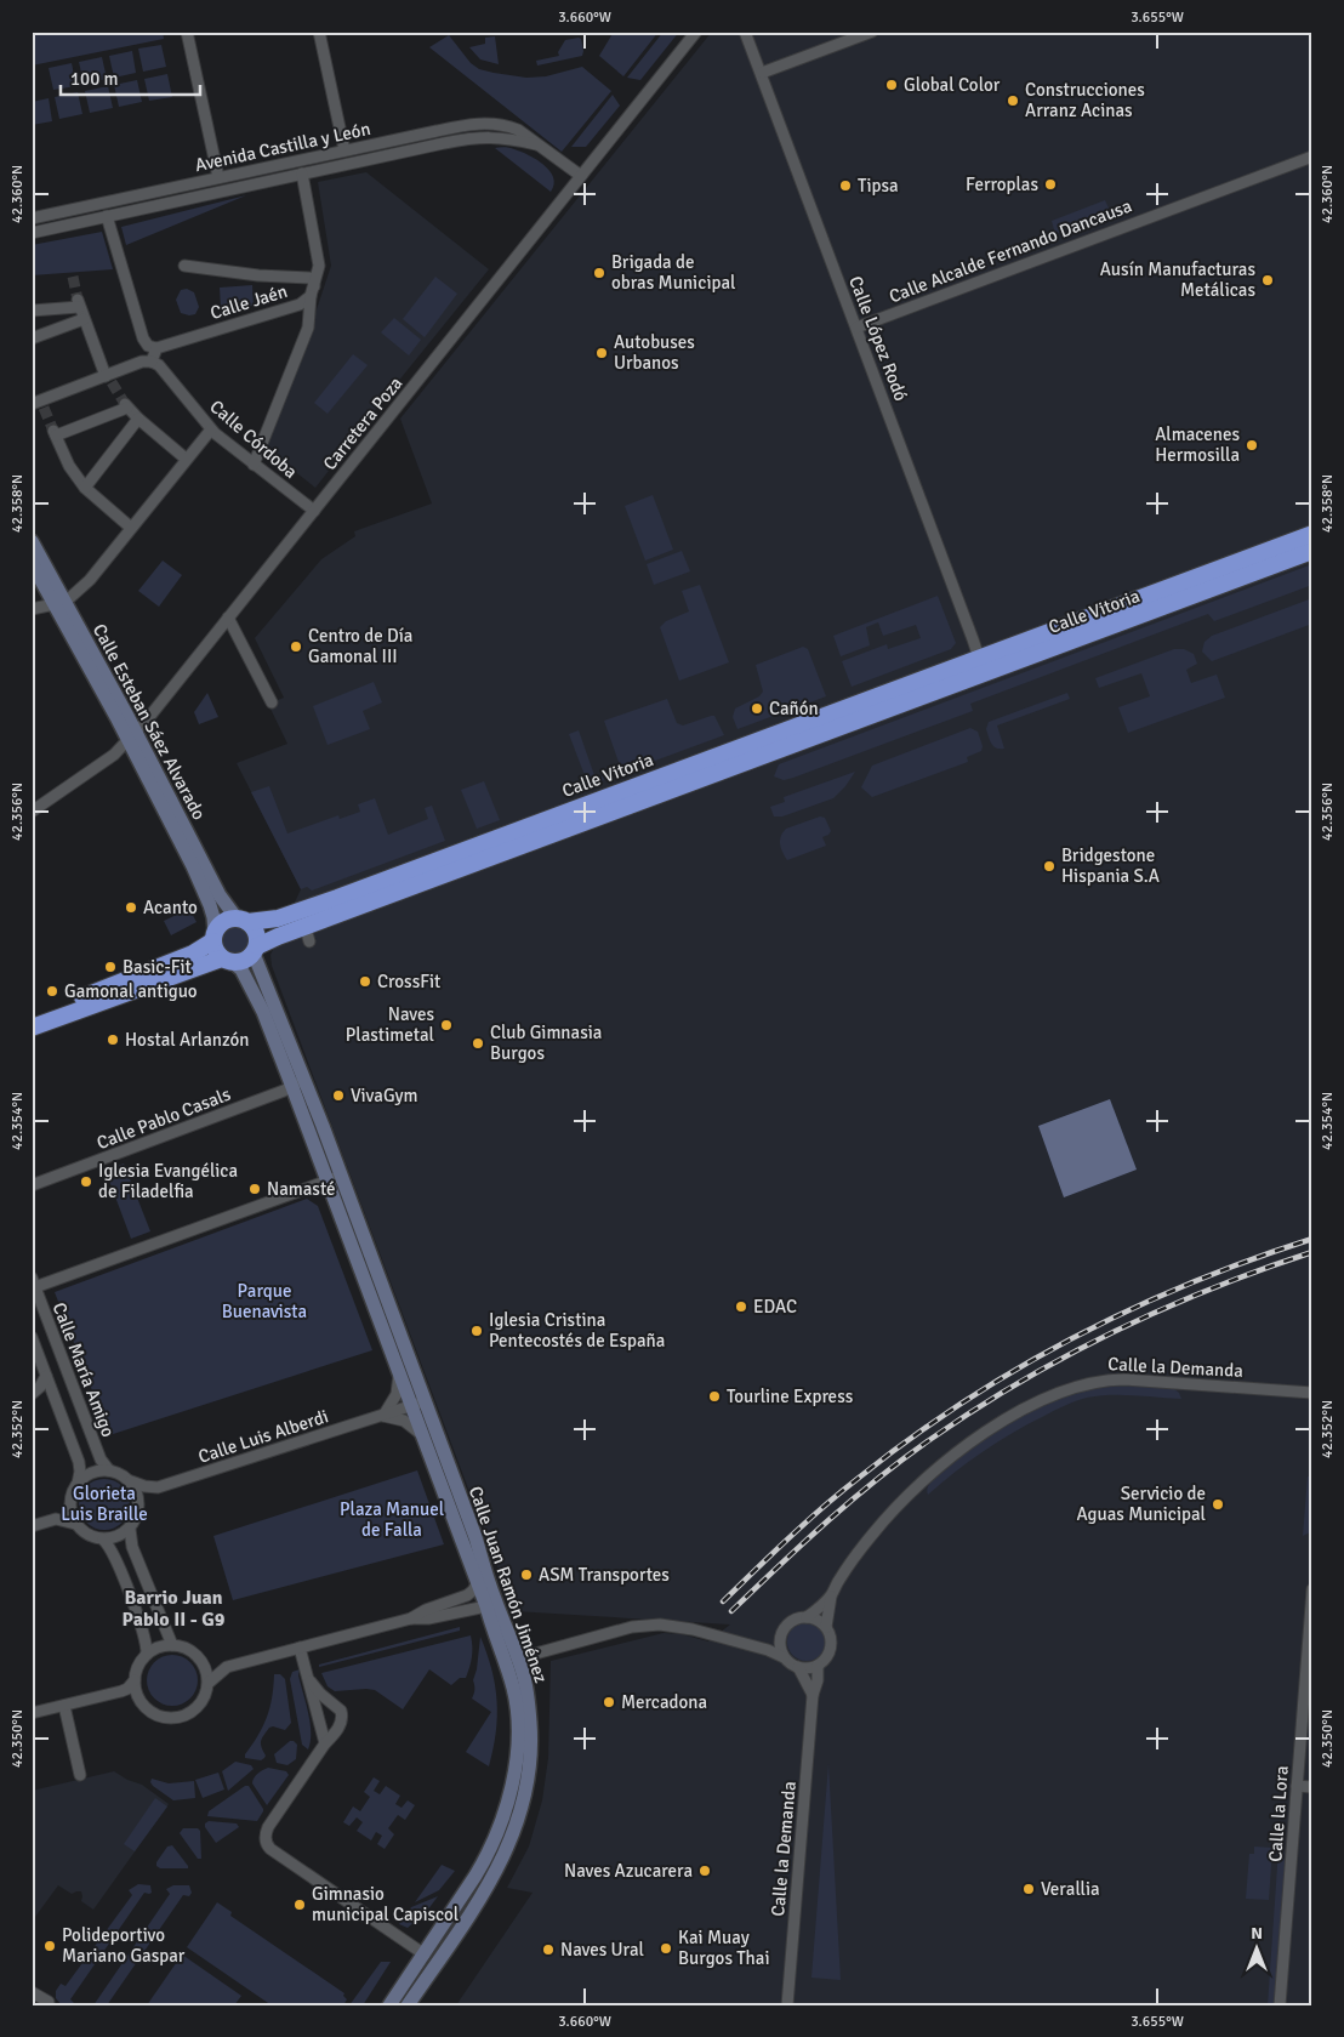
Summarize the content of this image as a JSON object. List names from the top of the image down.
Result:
{
  "streets": {
    "highway": ["Calle Vitoria"],
    "main road": ["Calle Esteban Sáez Alvarado", "Calle Juan Ramón Jiménez"],
    "street": [
      "Avenida Castilla y León",
      "Calle Alcalde Fernando Dancausa",
      "Calle Jaén",
      "Calle López Rodó",
      "Carretera Poza",
      "Calle Córdoba",
      "Calle Pablo Casals",
      "Calle la Demanda",
      "Calle María Amigo",
      "Calle Luis Alberdi",
      "Calle la Lora"
    ]
  },
  "crossings": [
    ["Avenida Castilla y León", "Carretera Poza"],
    ["Calle Alcalde Fernando Dancausa", "Calle López Rodó"],
    ["Calle López Rodó", "Calle Vitoria"],
    ["Carretera Poza", "Calle Córdoba"],
    ["Carretera Poza", "Calle Esteban Sáez Alvarado"],
    ["Calle Vitoria", "Calle Esteban Sáez Alvarado"],
    ["Calle Vitoria", "Calle Juan Ramón Jiménez"],
    ["Calle Esteban Sáez Alvarado", "Calle Juan Ramón Jiménez"],
    ["Calle Pablo Casals", "Calle Juan Ramón Jiménez"],
    ["Calle Luis Alberdi", "Calle Juan Ramón Jiménez"]
  ],
  "districts": ["Barrio Juan Pablo II - G9"],
  "parks": ["Parque Buenavista", "Glorieta Luis Braille", "Plaza Manuel de Falla"],
  "places": [
    "Global Color",
    "Construcciones Arranz Acinas",
    "Ferroplas",
    "Tipsa",
    "Brigada de obras Municipal",
    "Ausín Manufacturas Metálicas",
    "Autobuses Urbanos",
    "Almacenes Hermosilla",
    "Centro de Día Gamonal III",
    "Cañón",
    "Bridgestone Hispania S.A",
    "Acanto",
    "Basic-Fit",
    "CrossFit",
    "Gamonal antiguo",
    "Naves Plastimetal",
    "Hostal Arlanzón",
    "Club Gimnasia Burgos",
    "VivaGym",
    "Iglesia Evangélica de Filadelfia",
    "Namasté",
    "EDAC",
    "Iglesia Cristina Pentecostés de España",
    "Tourline Express",
    "Servicio de Aguas Municipal",
    "ASM Transportes",
    "Mercadona",
    "Naves Azucarera",
    "Verallia",
    "Gimnasio municipal Capiscol",
    "Polideportivo Mariano Gaspar",
    "Kai Muay Burgos Thai",
    "Naves Ural"
  ],
  "scale_bar": "100 m",
  "north": "top",
  "coordinates": [
    "3.660°W",
    "3.655°W",
    "42.360°N",
    "42.358°N",
    "42.356°N",
    "42.354°N",
    "42.352°N",
    "42.350°N"
  ]
}
